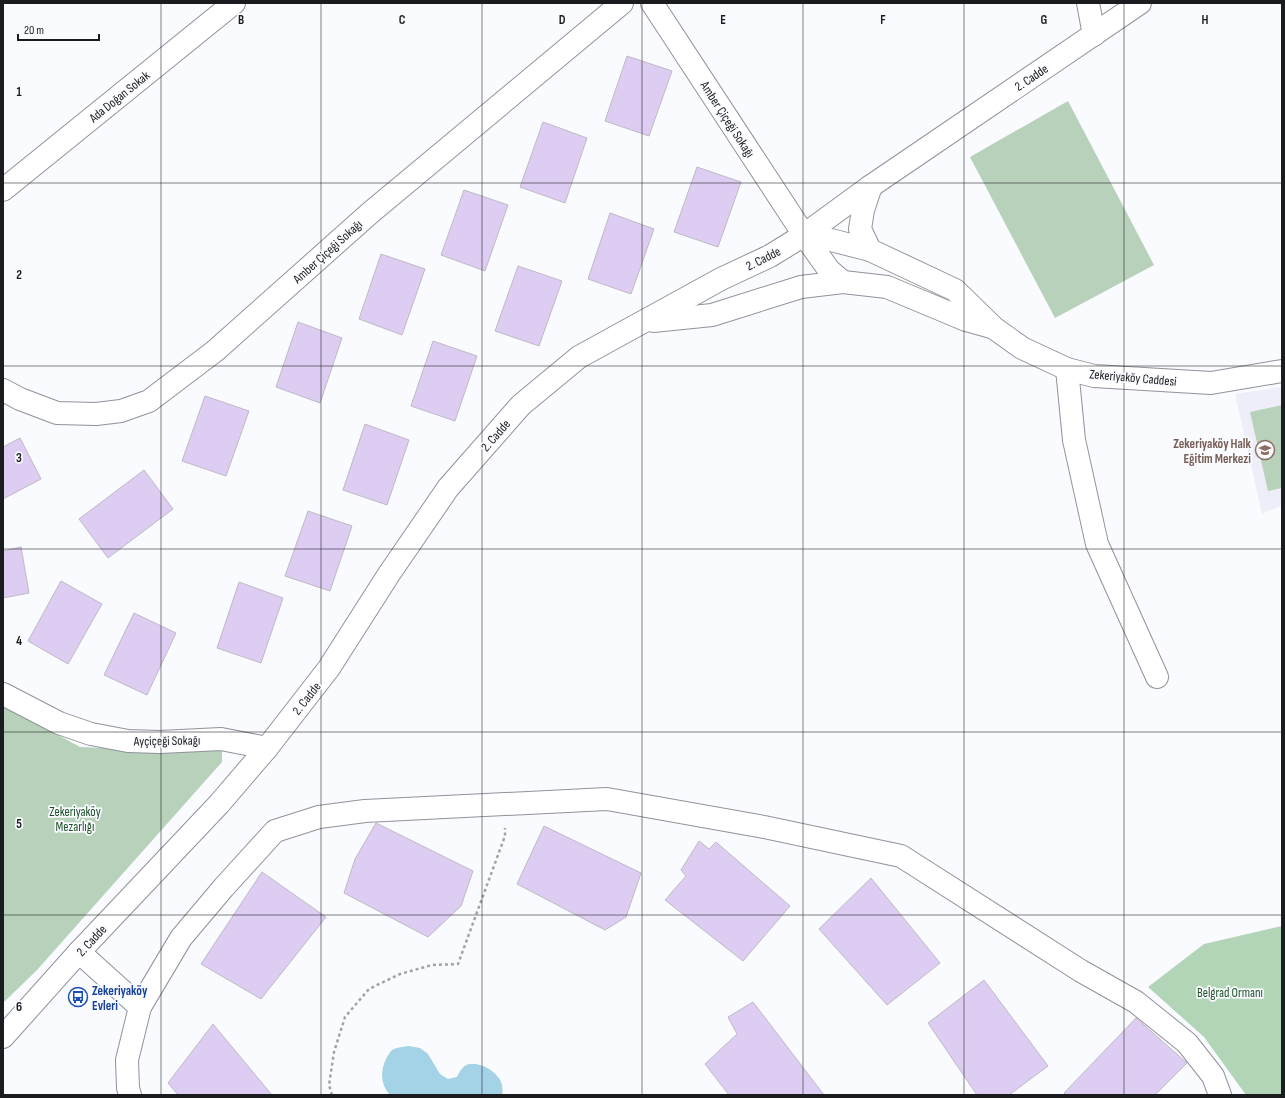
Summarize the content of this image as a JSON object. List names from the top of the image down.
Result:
{
  "streets": {
    "street": [
      "2. Cadde",
      "Ada Doğan Sokak",
      "Amber Çiçeği Sokağı",
      "Zekeriyaköy Caddesi",
      "Ayçiçeği Sokağı"
    ]
  },
  "crossings": [
    ["2. Cadde", "Amber Çiçeği Sokağı"],
    ["2. Cadde", "Ayçiçeği Sokağı"]
  ],
  "parks": ["Zekeriyaköy Mezarlığı", "Belgrad Ormanı"],
  "places": {
    "school or university": ["Zekeriyaköy Halk Eğitim Merkezi"],
    "bus stop": ["Zekeriyaköy Evleri"]
  },
  "scale_bar": "20 m",
  "grid": {
    "columns": [
      "B",
      "C",
      "D",
      "E",
      "F",
      "G",
      "H"
    ],
    "rows": [
      "1",
      "2",
      "3",
      "4",
      "5",
      "6"
    ]
  }
}
